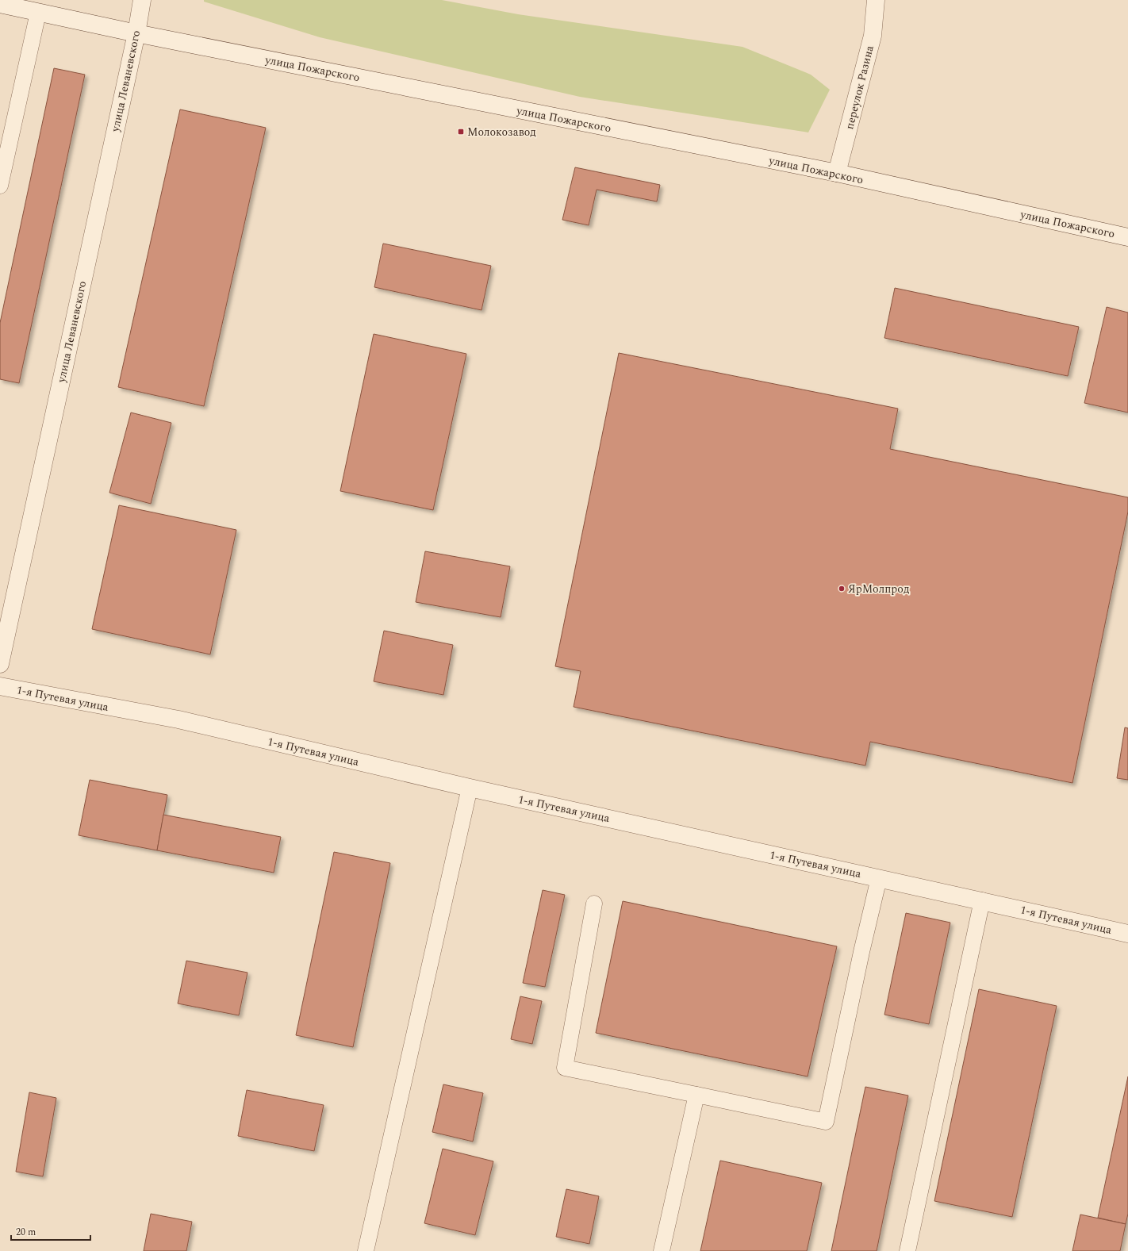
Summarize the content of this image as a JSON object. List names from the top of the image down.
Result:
{
  "streets": {
    "street": [
      "улица Пожарского",
      "улица Леваневского",
      "переулок Разина",
      "1-я Путевая улица"
    ]
  },
  "crossings": [
    ["улица Пожарского", "улица Леваневского"],
    ["улица Пожарского", "переулок Разина"]
  ],
  "places": {
    "transit": ["Молокозавод"],
    "other": ["ЯрМолпрод"]
  },
  "scale_bar": "20 m"
}
